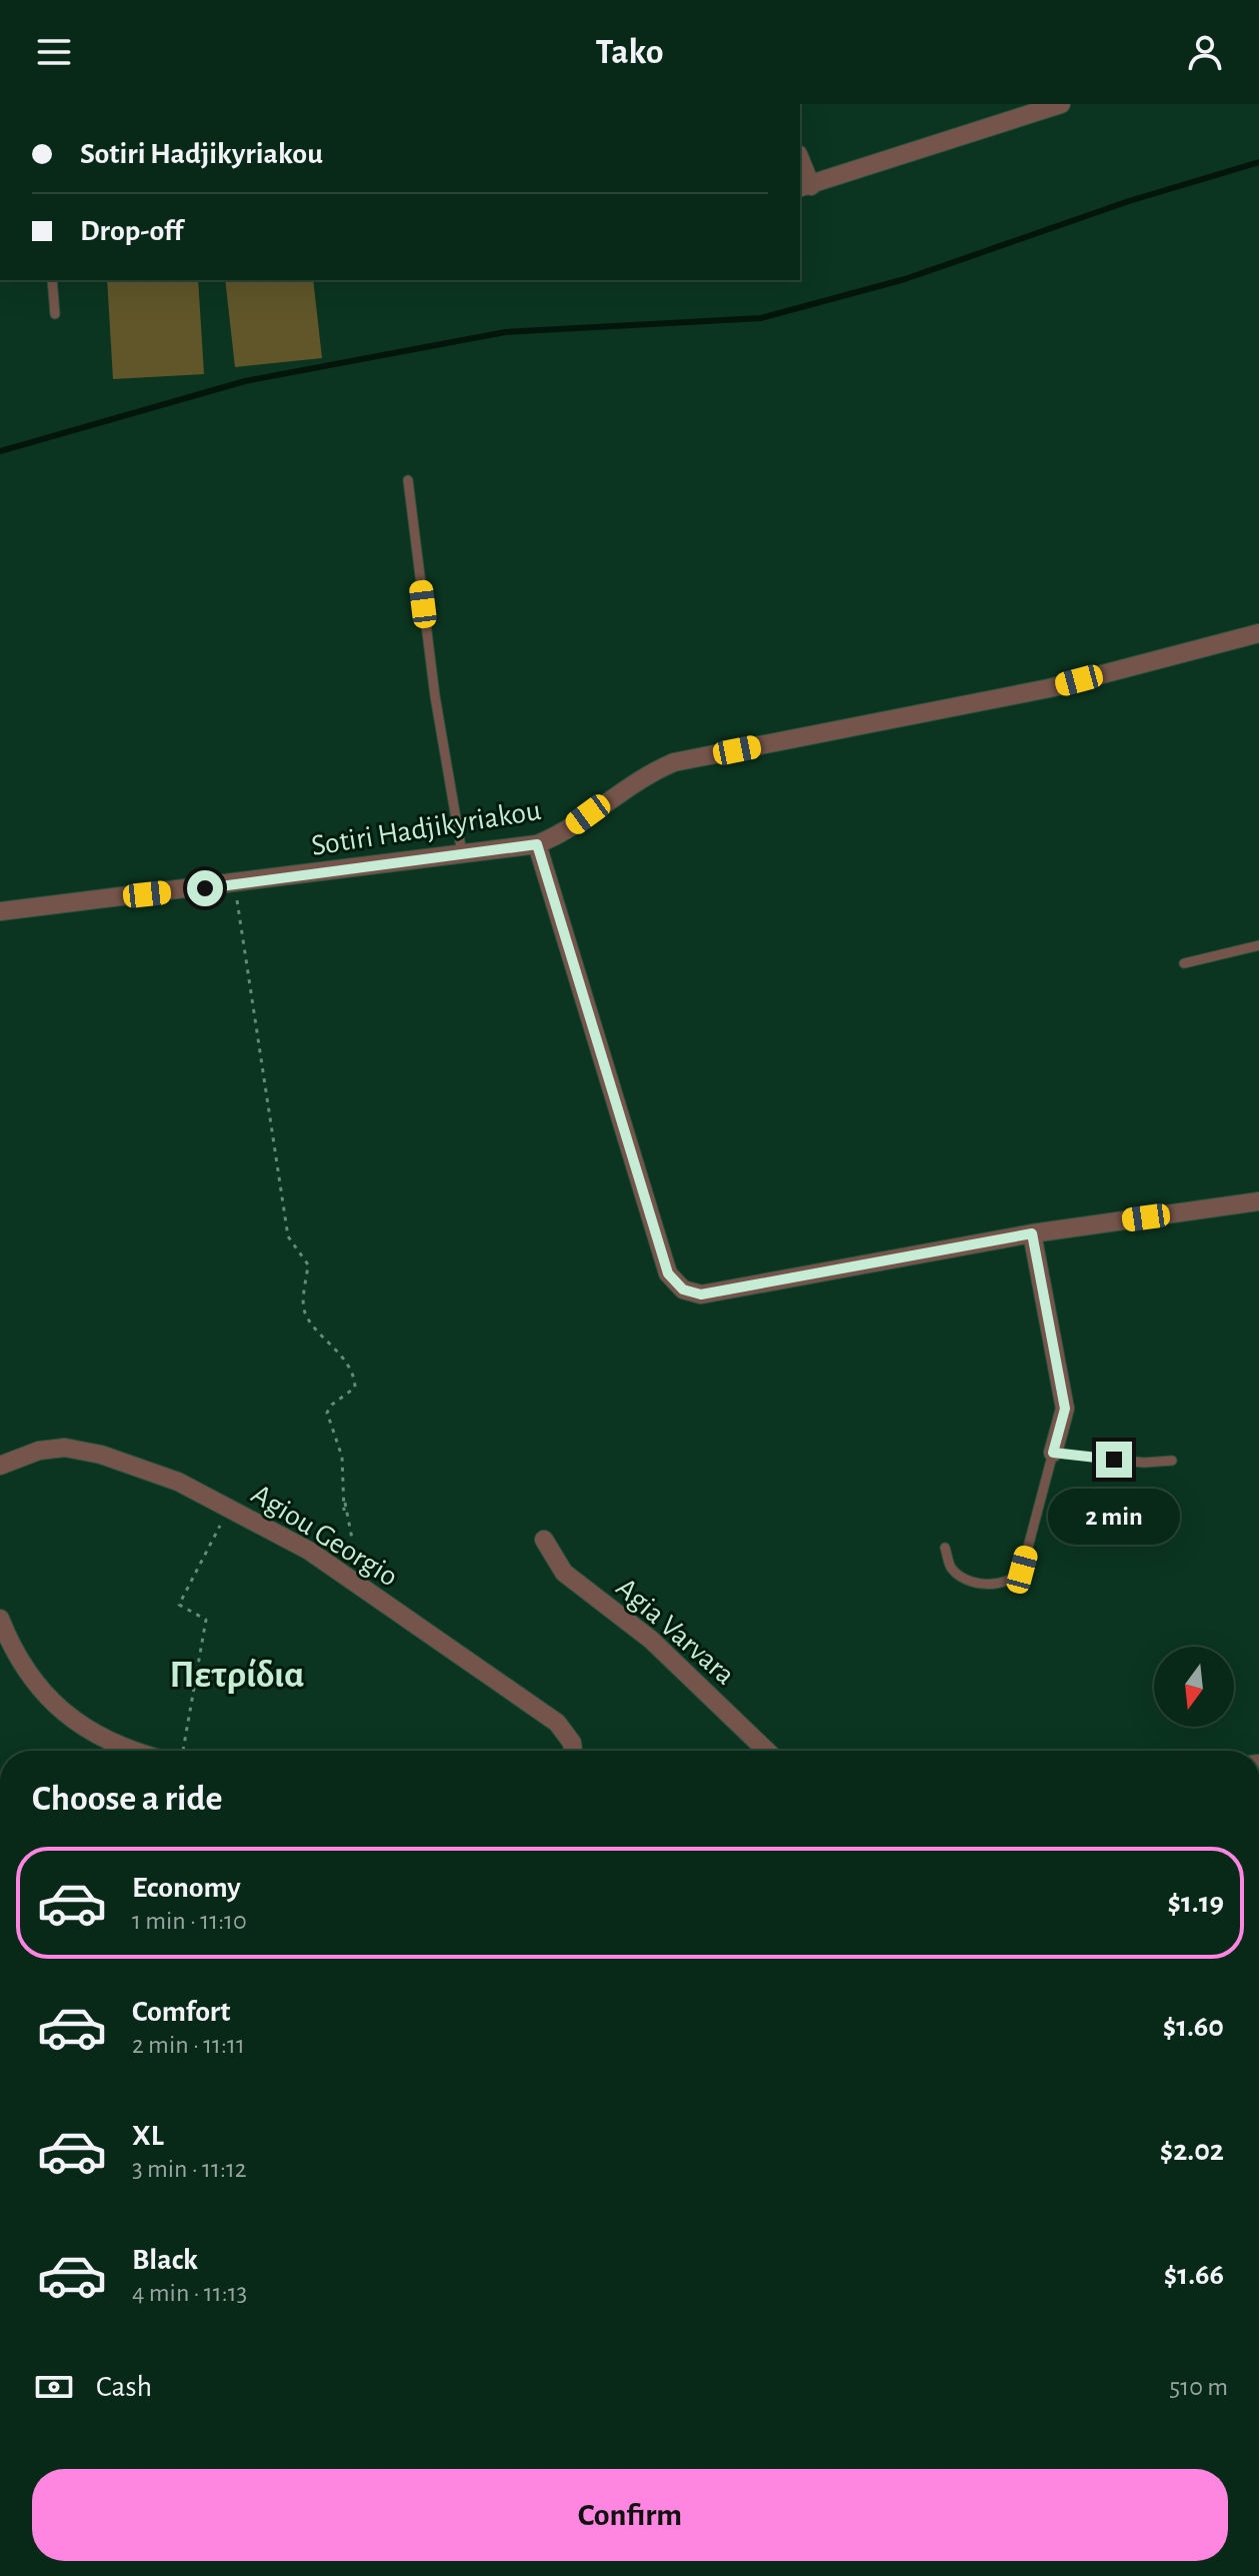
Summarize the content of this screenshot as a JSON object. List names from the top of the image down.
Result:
{
  "streets": {
    "street": ["Sotiri Hadjikyriakou", "Agiou Georgio", "Agia Varvara"]
  },
  "districts": ["Πετρίδια"],
  "north": "bottom",
  "page": {
    "header": "Tako",
    "banner": ["Sotiri Hadjikyriakou", "Drop-off"],
    "bubble": "2 min",
    "heading": "Choose a ride",
    "list": [
      {
        "name": "Economy",
        "note": "1 min · 11:10",
        "value": "$1.19"
      },
      {
        "name": "Comfort",
        "note": "2 min · 11:11",
        "value": "$1.60"
      },
      {
        "name": "XL",
        "note": "3 min · 11:12",
        "value": "$2.02"
      },
      {
        "name": "Black",
        "note": "4 min · 11:13",
        "value": "$1.66"
      }
    ],
    "pay": ["Cash", "510 m"],
    "buttons": "Confirm"
  }
}
